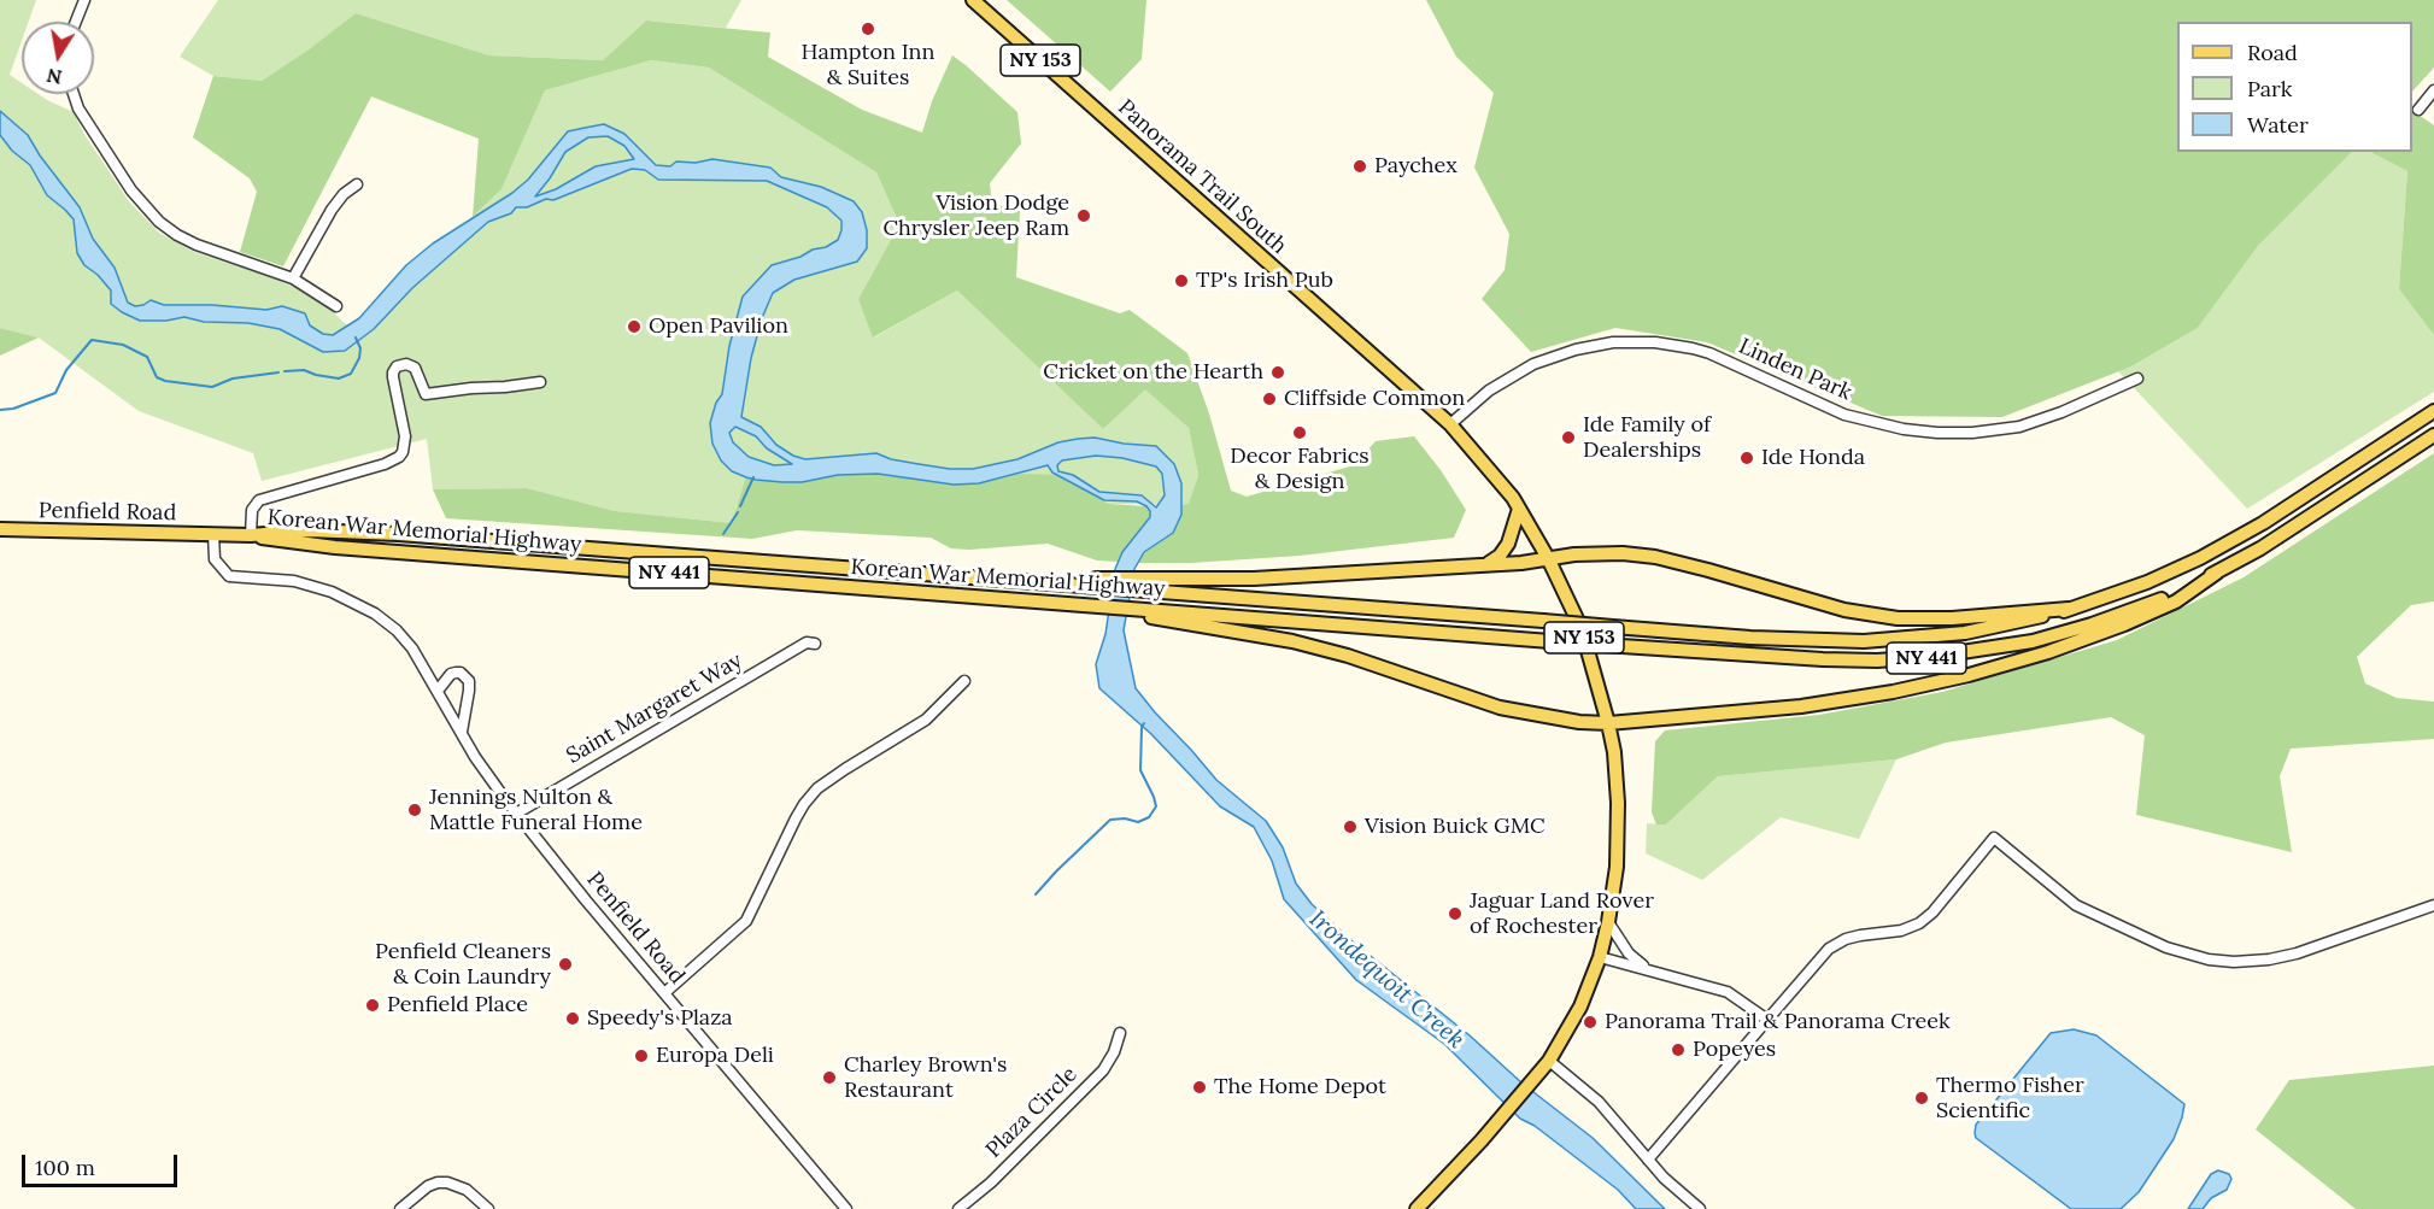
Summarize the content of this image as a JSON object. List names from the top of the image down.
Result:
{
  "streets": {
    "main road": [
      "NY 153",
      "Panorama Trail South",
      "Penfield Road",
      "Korean War Memorial Highway",
      "NY 441"
    ],
    "street": ["Linden Park", "Saint Margaret Way", "Plaza Circle"]
  },
  "crossings": [
    ["Panorama Trail South", "Linden Park"],
    ["Penfield Road", "Korean War Memorial Highway"],
    ["Penfield Road", "Saint Margaret Way"]
  ],
  "water": ["Irondequoit Creek"],
  "places": [
    "Hampton Inn & Suites",
    "Paychex",
    "Vision Dodge Chrysler Jeep Ram",
    "TP's Irish Pub",
    "Open Pavilion",
    "Cricket on the Hearth",
    "Cliffside Common",
    "Decor Fabrics & Design",
    "Ide Family of Dealerships",
    "Ide Honda",
    "Jennings Nulton & Mattle Funeral Home",
    "Vision Buick GMC",
    "Jaguar Land Rover of Rochester",
    "Penfield Cleaners & Coin Laundry",
    "Penfield Place",
    "Speedy's Plaza",
    "Panorama Trail & Panorama Creek",
    "Popeyes",
    "Europa Deli",
    "Charley Brown's Restaurant",
    "The Home Depot",
    "Thermo Fisher Scientific"
  ],
  "legend": ["Road", "Park", "Water"],
  "scale_bar": "100 m",
  "north": "bottom"
}
